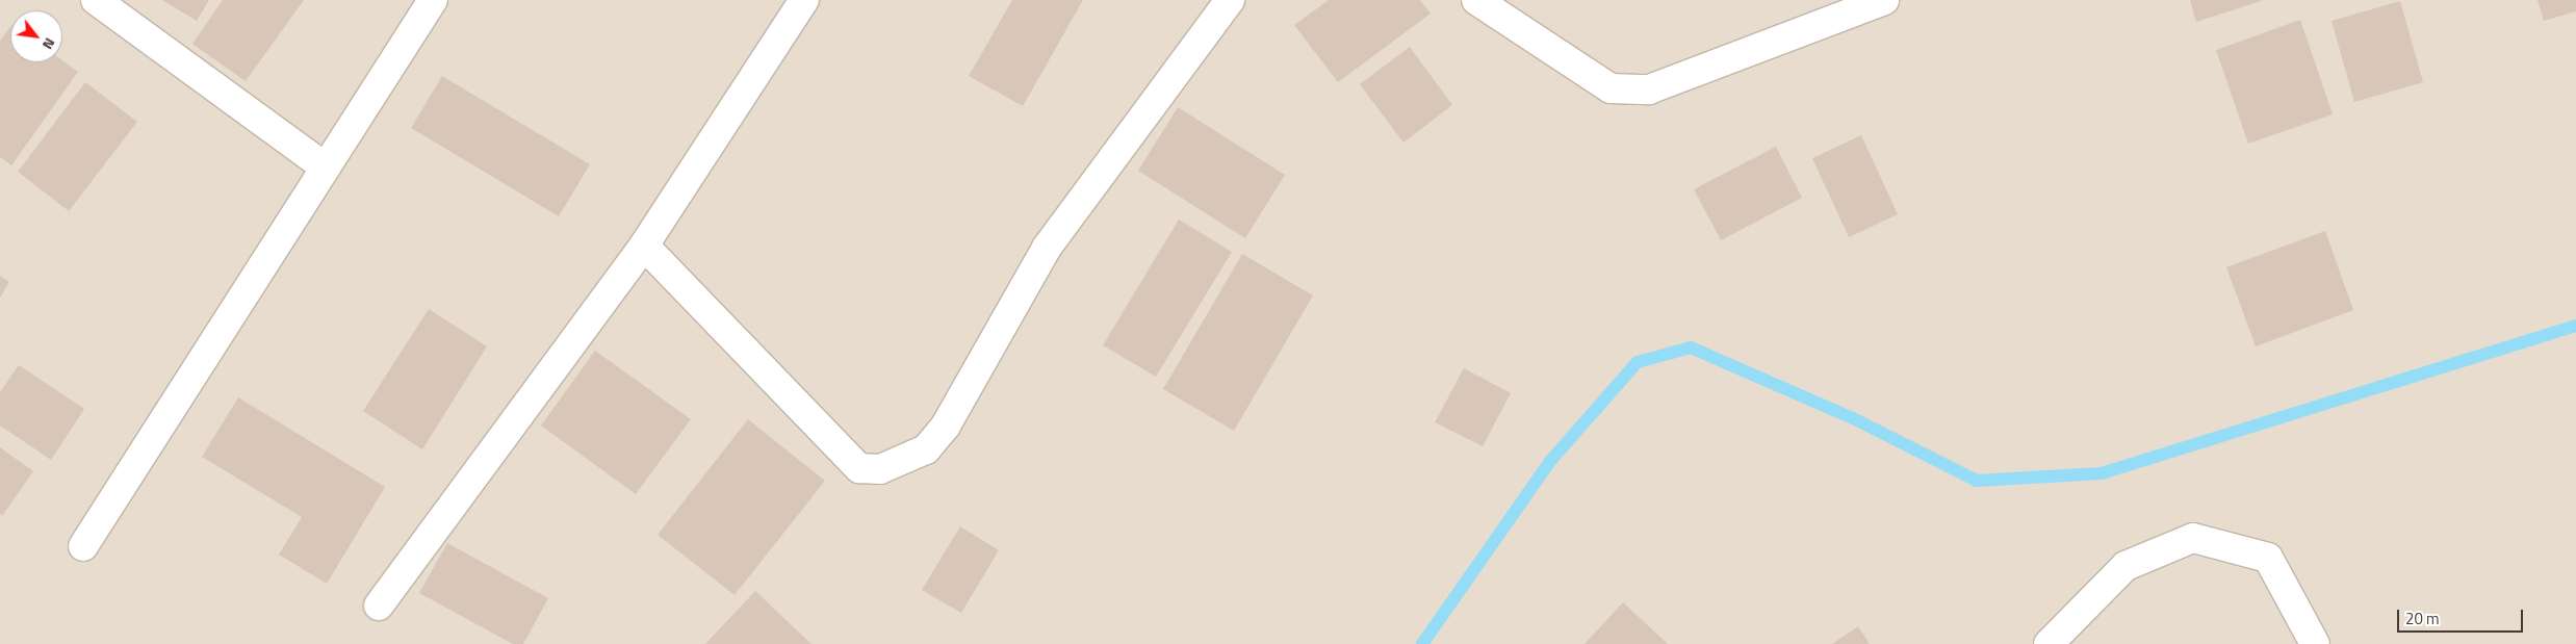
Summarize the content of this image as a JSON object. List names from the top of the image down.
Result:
{
  "scale_bar": "20 m",
  "north": "bottom right"
}
